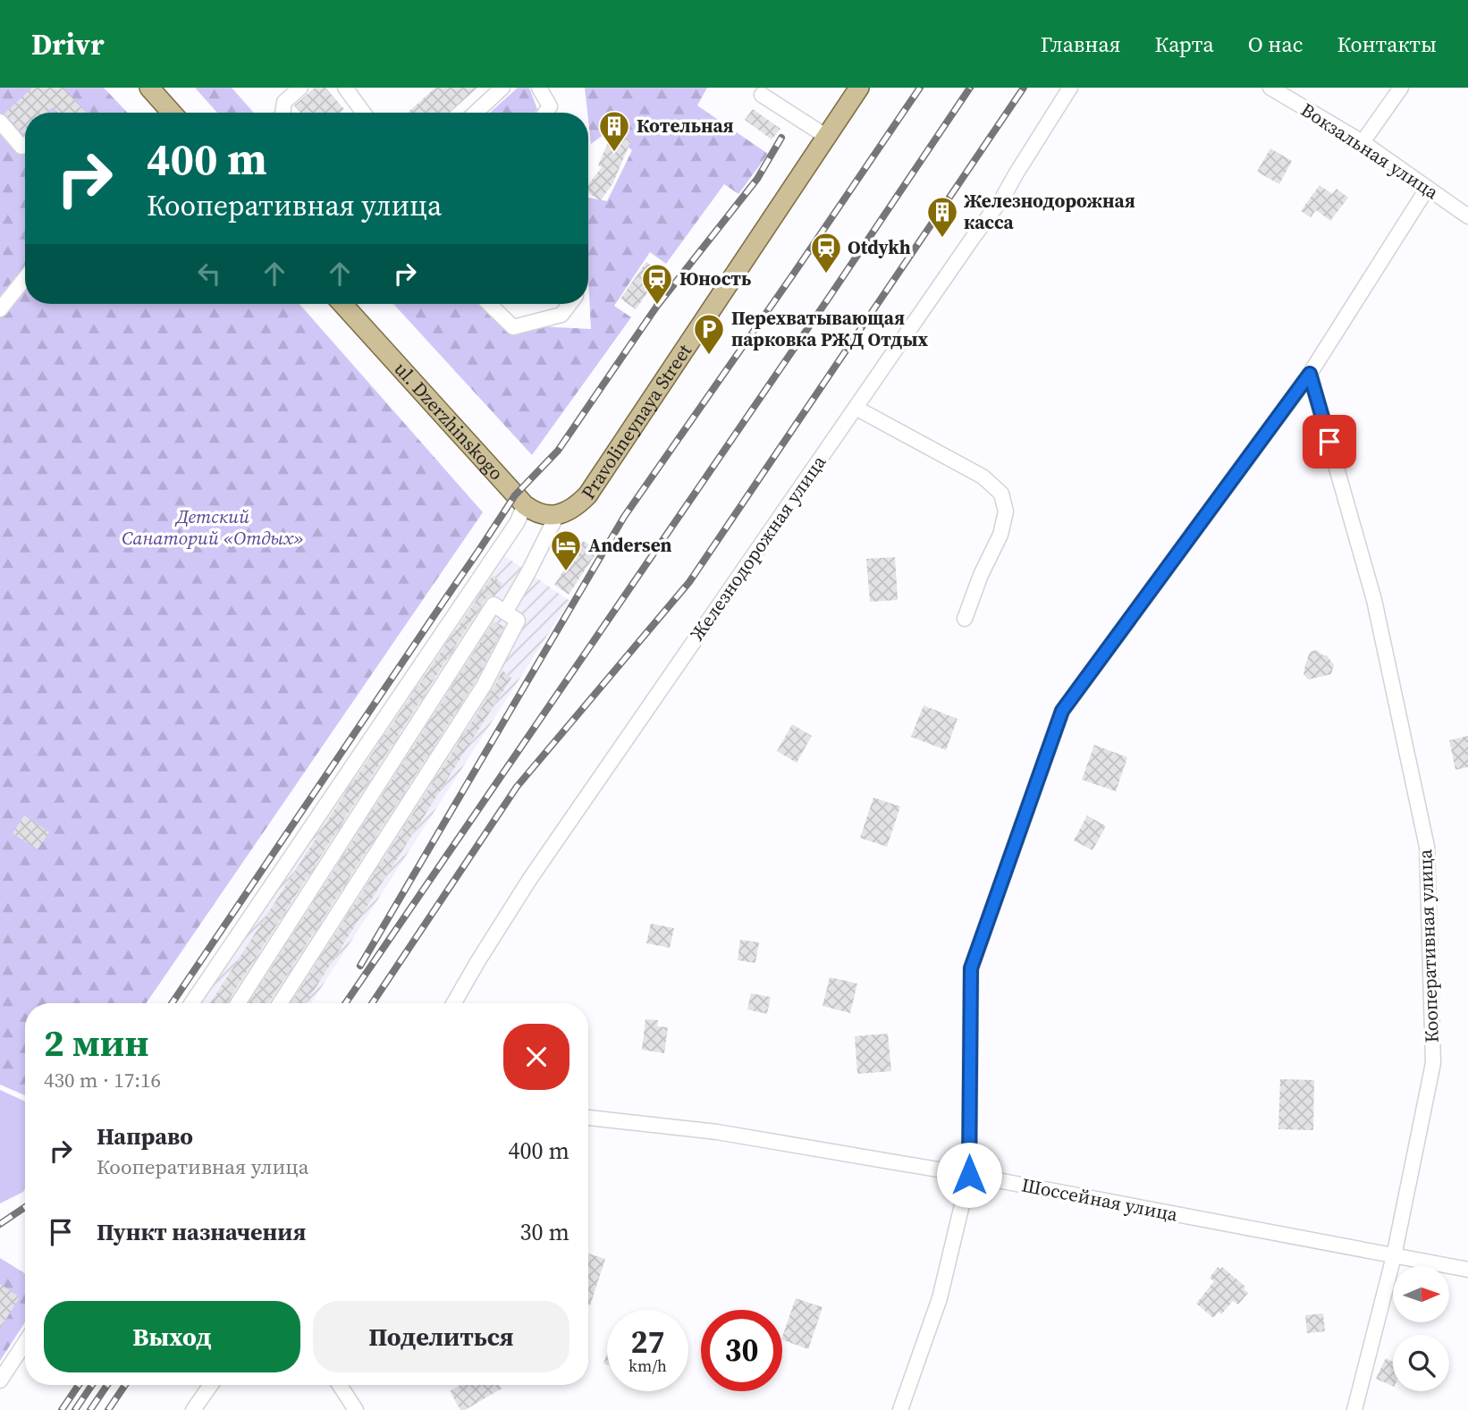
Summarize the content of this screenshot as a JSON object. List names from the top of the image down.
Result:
{
  "streets": {
    "main road": ["ul. Dzerzhinskogo", "Pravolineynaya Street"],
    "street": [
      "Вокзальная улица",
      "Железнодорожная улица",
      "Кооперативная улица",
      "Шоссейная улица"
    ]
  },
  "crossings": [
    ["ul. Dzerzhinskogo", "Pravolineynaya Street"],
    ["Кооперативная улица", "Шоссейная улица"]
  ],
  "parks": ["Детский Санаторий «Отдых»"],
  "places": {
    "building": ["Котельная", "Железнодорожная касса"],
    "station": ["Otdykh", "Юность"],
    "parking": ["Перехватывающая парковка РЖД Отдых"],
    "hotel": ["Andersen"]
  },
  "north": "right",
  "page": {
    "header": "Drivr",
    "nav": [
      "Главная",
      "Карта",
      "О нас",
      "Контакты"
    ],
    "turn": ["400 m", "Кооперативная улица"],
    "heading": ["2 мин", "430 m · 17:16"],
    "list": [
      {
        "name": "Направо",
        "note": "Кооперативная улица",
        "value": "400 m"
      },
      {
        "name": "Пункт назначения",
        "value": "30 m"
      }
    ],
    "buttons": ["Выход", "Поделиться"],
    "speed": "27 km/h",
    "limit": "30"
  }
}
